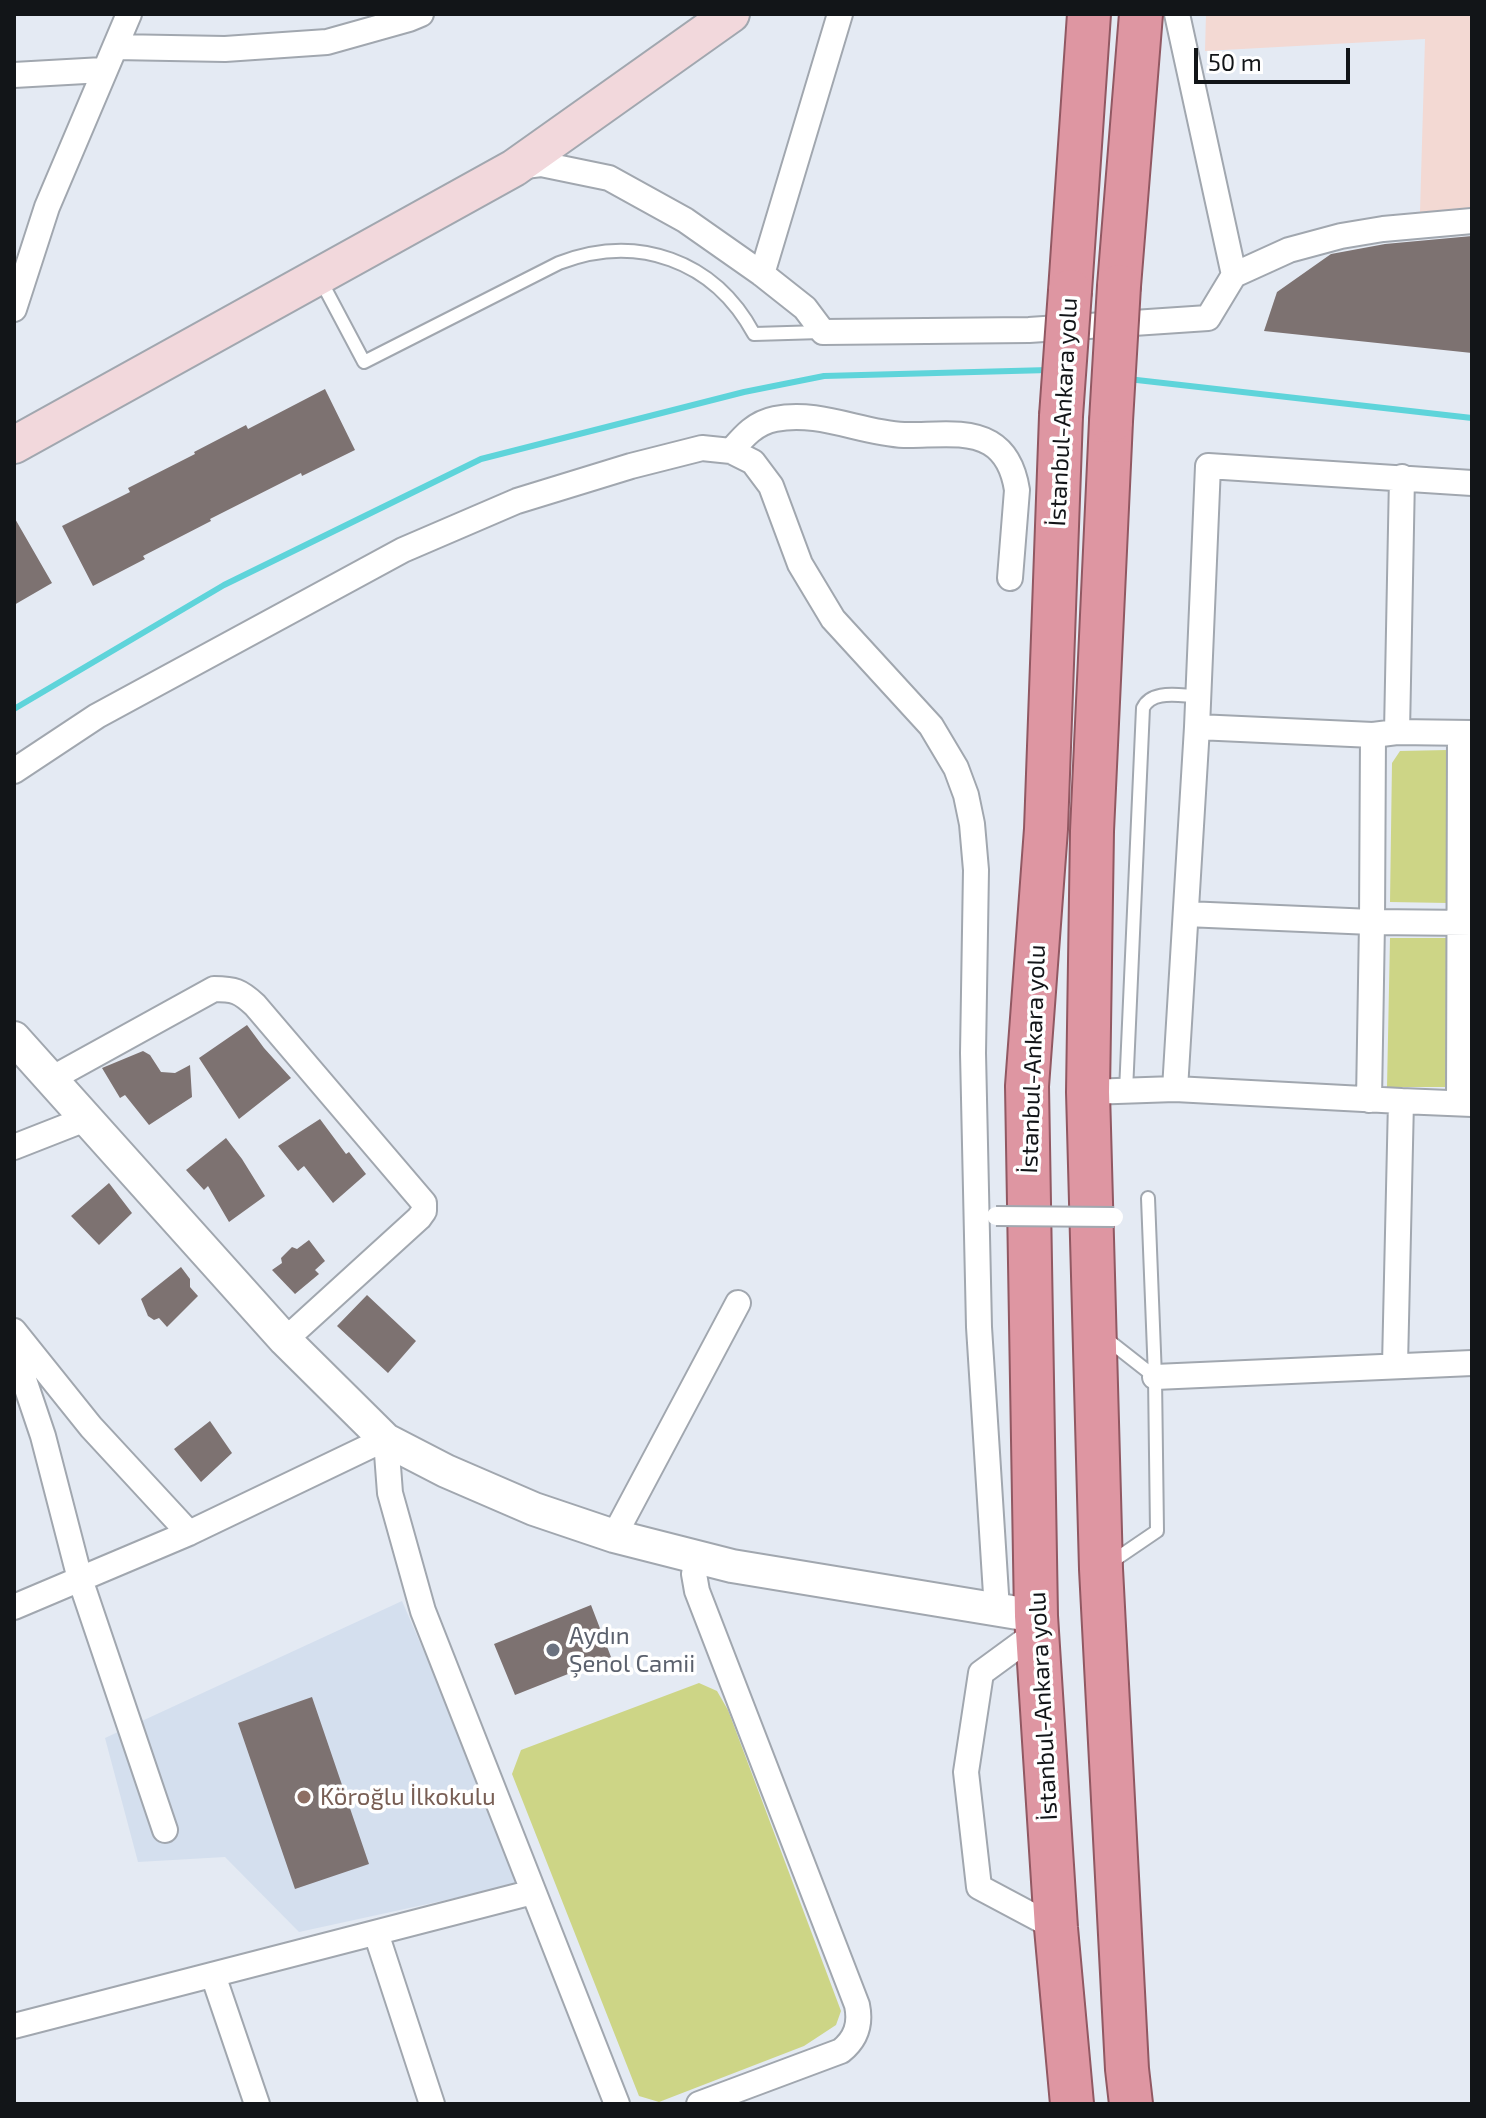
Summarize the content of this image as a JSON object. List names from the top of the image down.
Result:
{
  "streets": {
    "highway": ["İstanbul-Ankara yolu"]
  },
  "places": ["Aydın Şenol Camii", "Köroğlu İlkokulu"],
  "scale_bar": "50 m"
}
